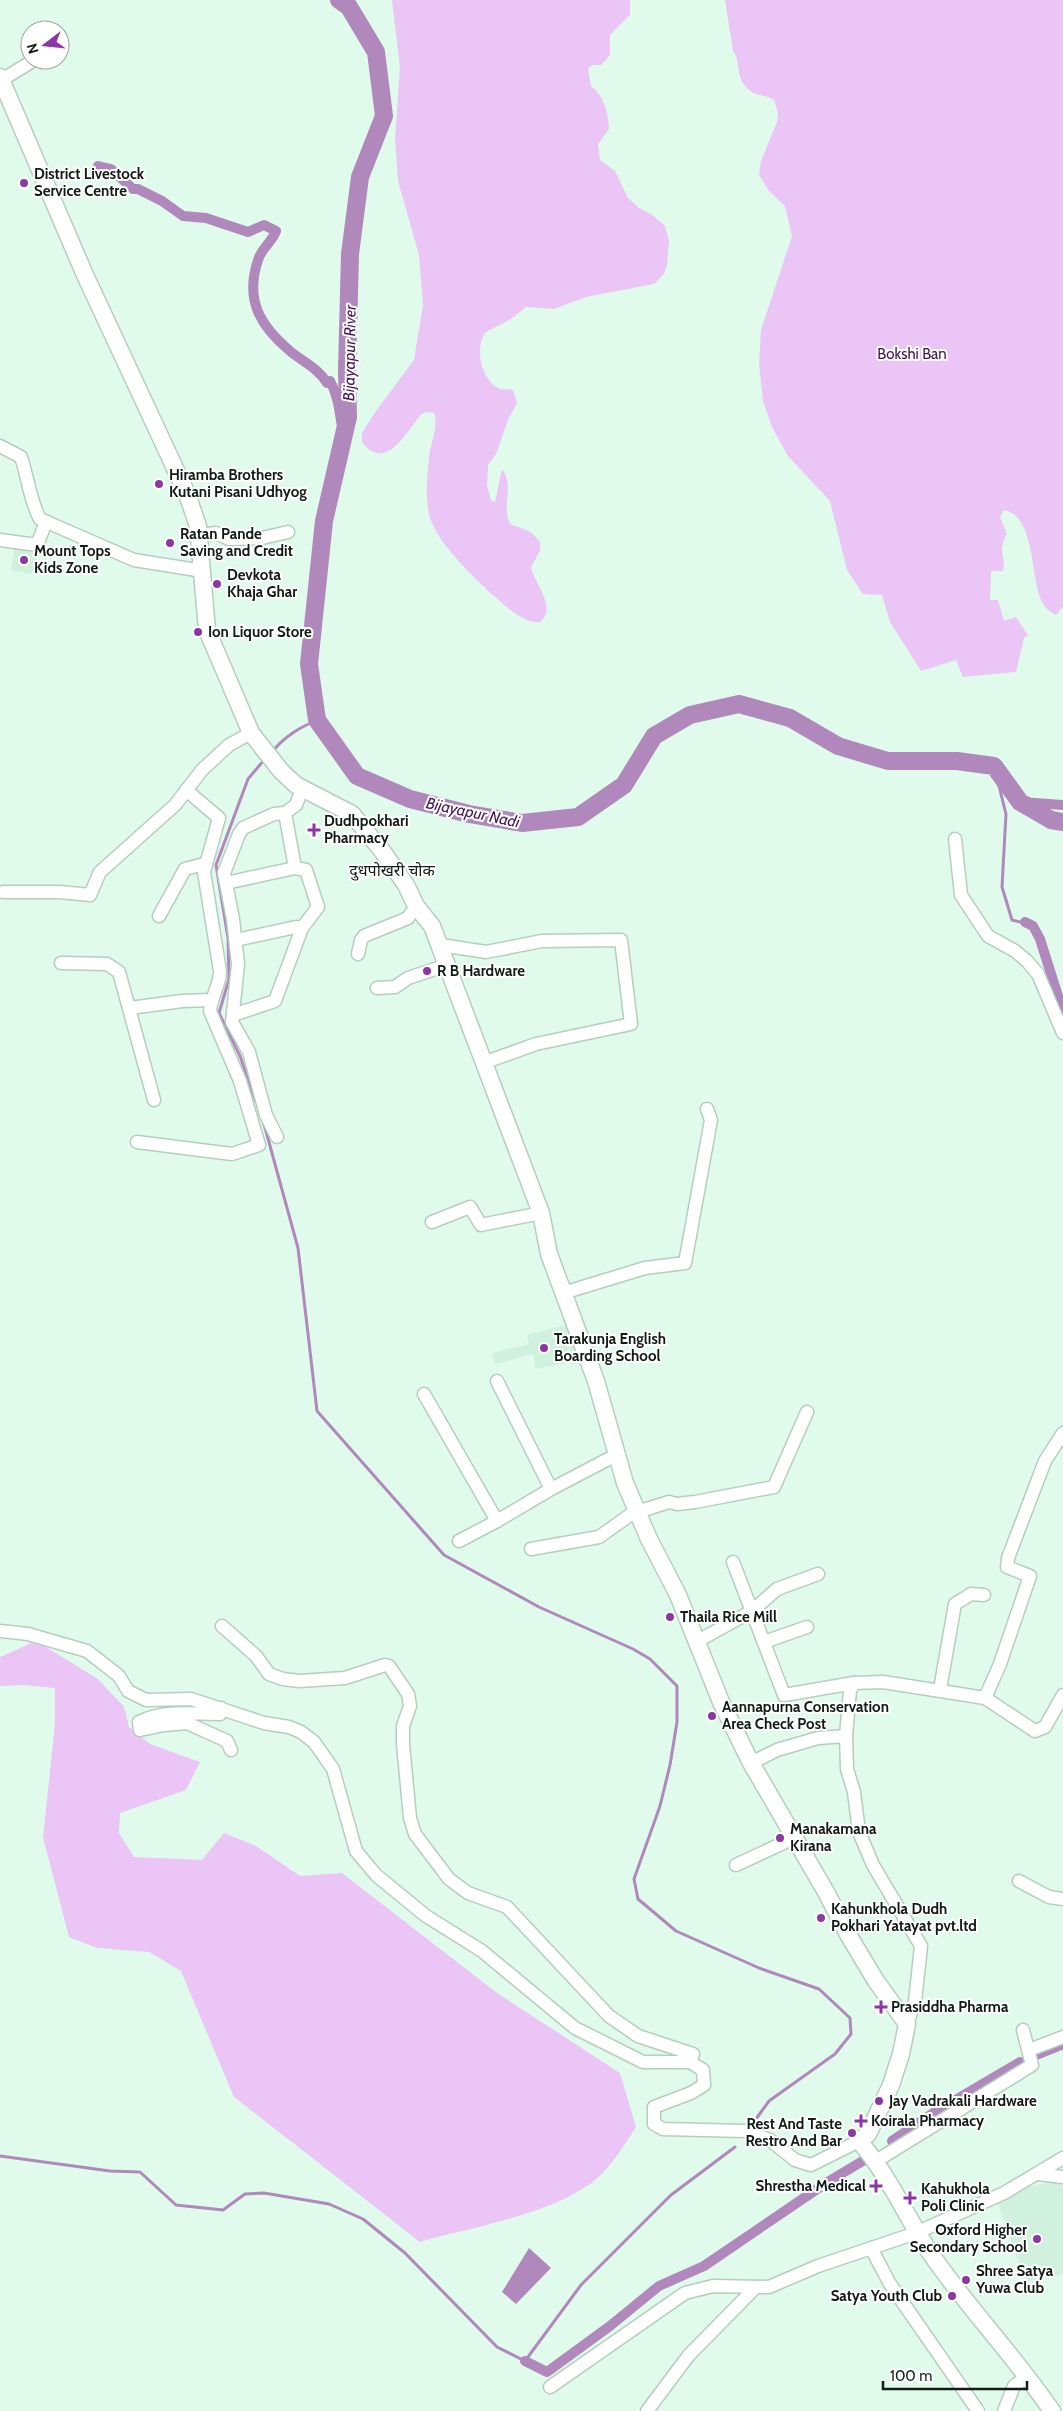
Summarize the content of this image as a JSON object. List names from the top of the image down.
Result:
{
  "districts": ["दुधपोखरी चोक"],
  "water": ["Bijayapur River", "Bijayapur Nadi"],
  "parks": ["Bokshi Ban"],
  "places": {
    "other": [
      "District Livestock Service Centre",
      "Hiramba Brothers Kutani Pisani Udhyog",
      "Ratan Pande Saving and Credit",
      "Mount Tops Kids Zone",
      "Devkota Khaja Ghar",
      "Ion Liquor Store",
      "R B Hardware",
      "Tarakunja English Boarding School",
      "Thaila Rice Mill",
      "Aannapurna Conservation Area Check Post",
      "Manakamana Kirana",
      "Kahunkhola Dudh Pokhari Yatayat pvt.ltd",
      "Jay Vadrakali Hardware",
      "Rest And Taste Restro And Bar",
      "Oxford Higher Secondary School",
      "Shree Satya Yuwa Club",
      "Satya Youth Club"
    ],
    "health": [
      "Dudhpokhari Pharmacy",
      "Prasiddha Pharma",
      "Koirala Pharmacy",
      "Shrestha Medical",
      "Kahukhola Poli Clinic"
    ]
  },
  "scale_bar": "100 m",
  "north": "left"
}
